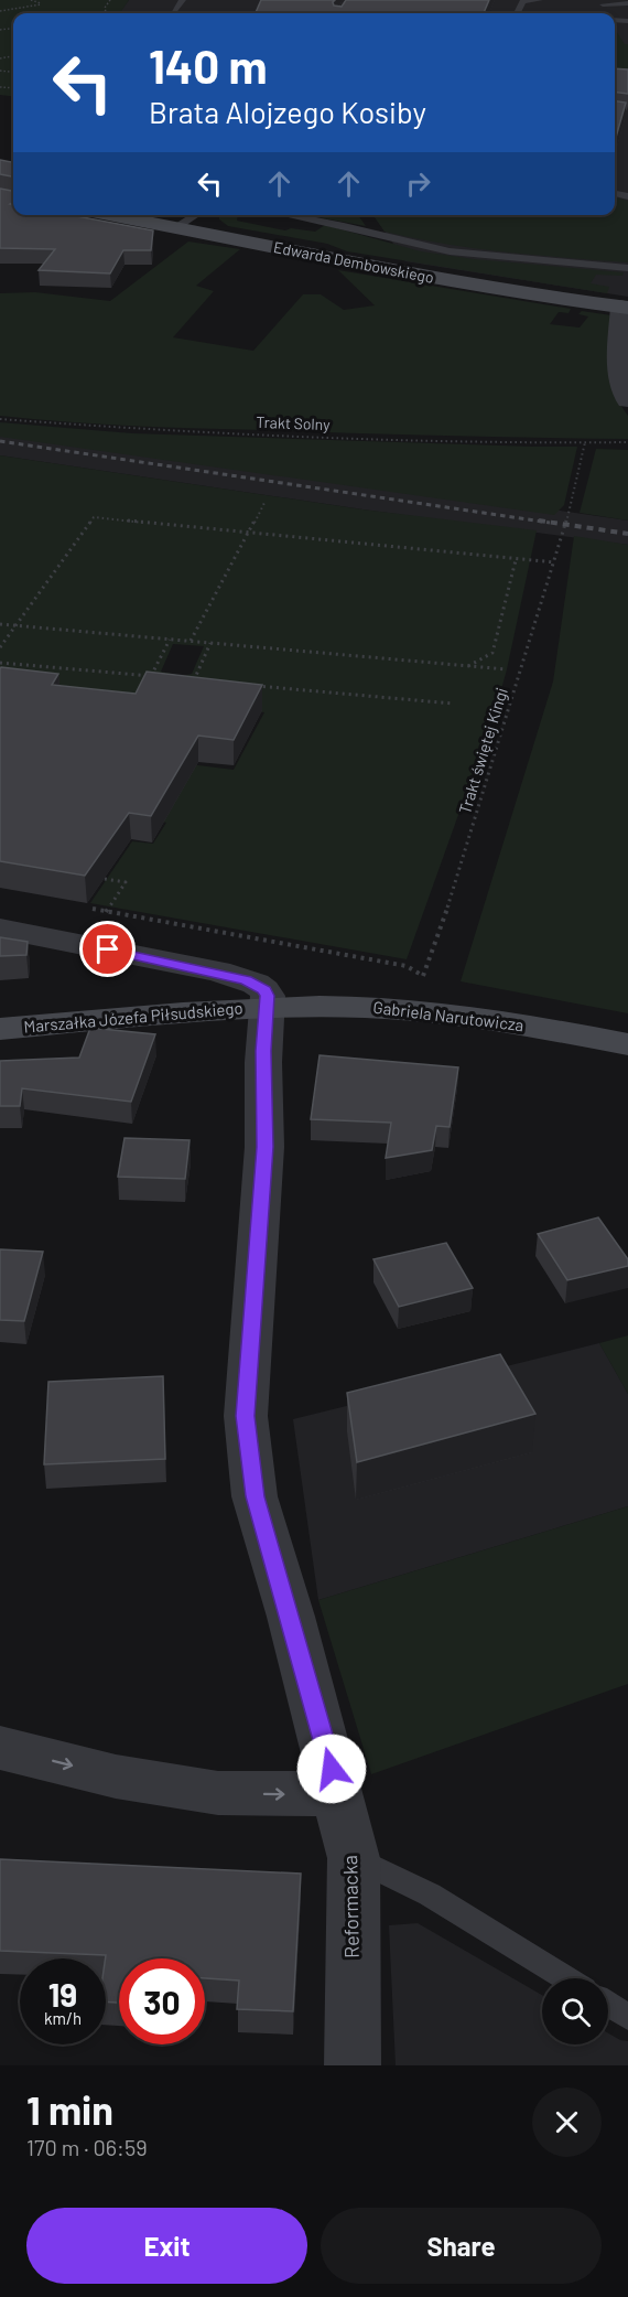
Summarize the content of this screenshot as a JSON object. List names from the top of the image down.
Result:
{
  "streets": {
    "street": [
      "Edwarda Dembowskiego",
      "Gabriela Narutowicza",
      "Marszałka Józefa Piłsudskiego",
      "Reformacka"
    ],
    "path": ["Trakt Solny", "Trakt świętej Kingi"]
  },
  "crossings": [
    ["Trakt Solny", "Trakt świętej Kingi"],
    ["Gabriela Narutowicza", "Marszałka Józefa Piłsudskiego"],
    ["Gabriela Narutowicza", "Reformacka"],
    ["Marszałka Józefa Piłsudskiego", "Reformacka"]
  ],
  "page": {
    "turn": ["140 m", "Brata Alojzego Kosiby"],
    "speed": "19 km/h",
    "limit": "30",
    "heading": ["1 min", "170 m · 06:59"],
    "buttons": ["Exit", "Share"]
  }
}
